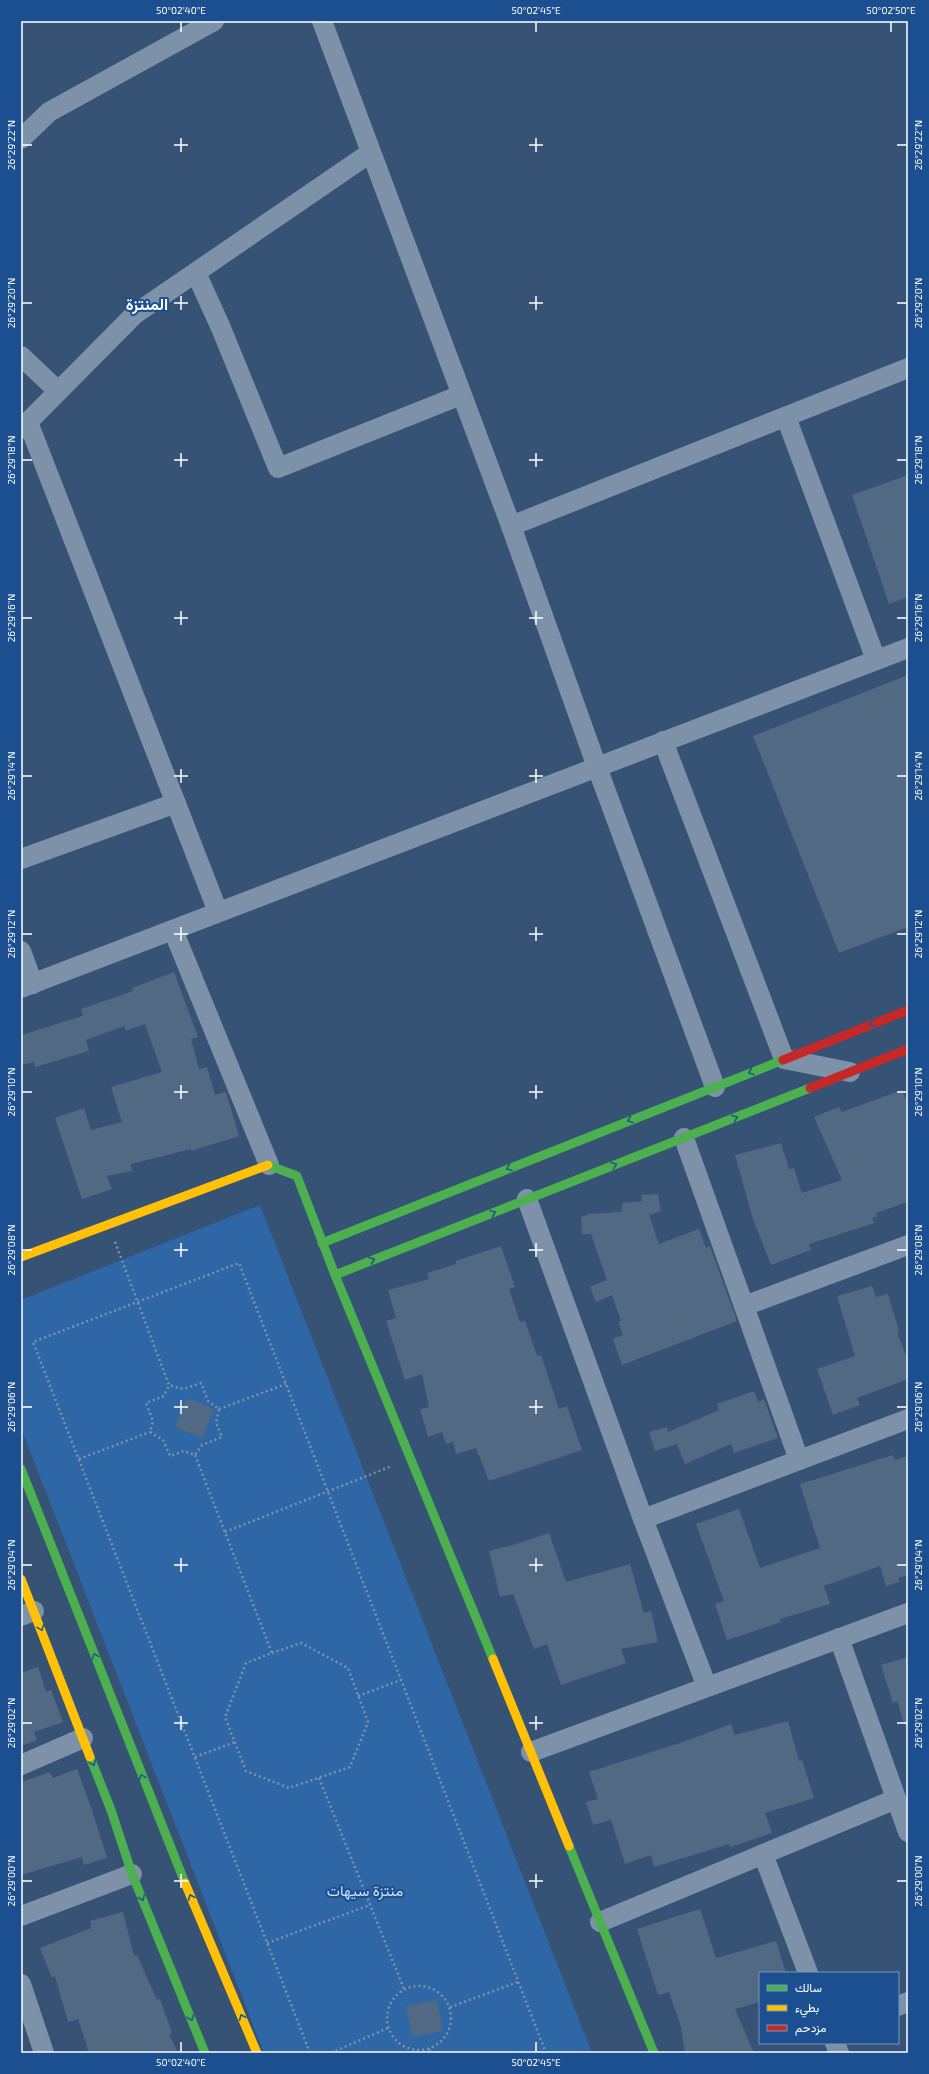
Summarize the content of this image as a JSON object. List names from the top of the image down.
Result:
{
  "districts": ["المنتزة"],
  "parks": ["منتزة سيهات"],
  "legend": ["سالك", "بطيء", "مزدحم"],
  "coordinates": [
    "50°02'40\"E",
    "50°02'45\"E",
    "50°02'50\"E",
    "26°29'22\"N",
    "26°29'20\"N",
    "26°29'18\"N",
    "26°29'16\"N",
    "26°29'14\"N",
    "26°29'12\"N",
    "26°29'10\"N",
    "26°29'08\"N",
    "26°29'06\"N",
    "26°29'04\"N",
    "26°29'02\"N",
    "26°29'00\"N"
  ]
}
